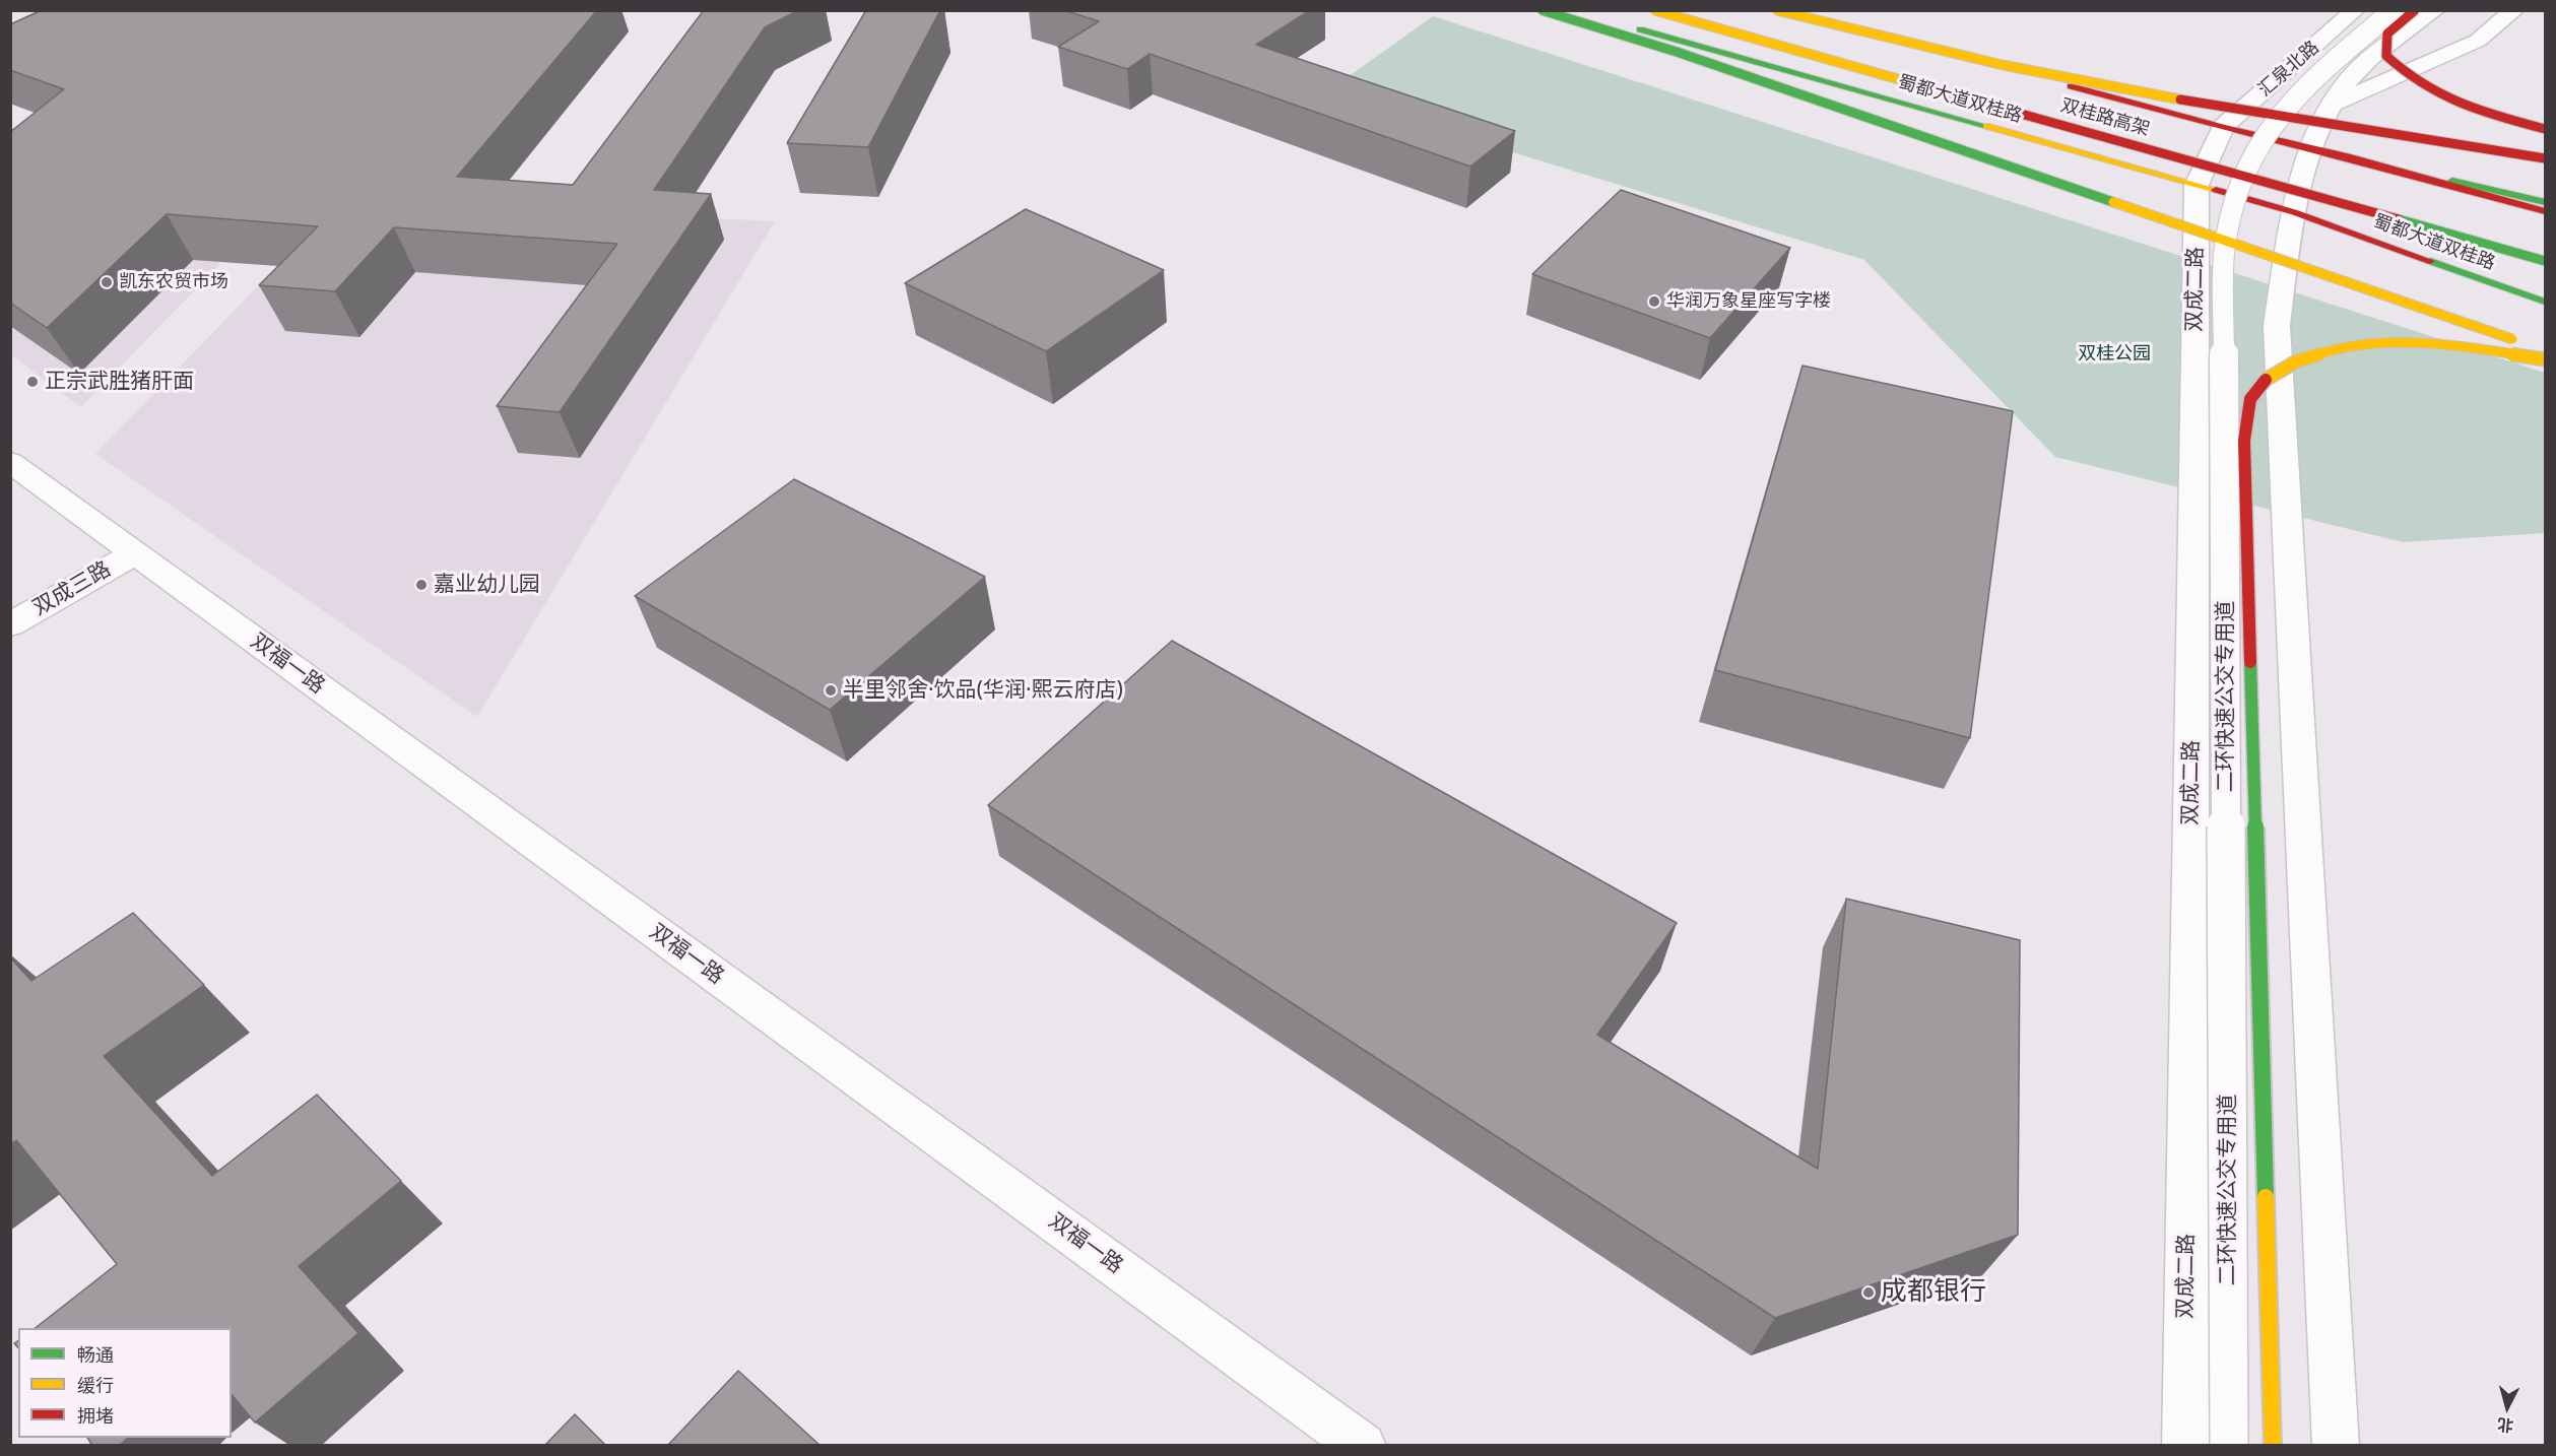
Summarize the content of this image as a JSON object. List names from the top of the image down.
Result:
{
  "streets": {
    "main road": ["蜀都大道双桂路", "双桂路高架"],
    "street": [
      "汇泉北路",
      "双成二路",
      "双成三路",
      "双福一路"
    ],
    "lane": ["二环快速公交专用道"]
  },
  "crossings": [
    ["汇泉北路", "蜀都大道双桂路"],
    ["汇泉北路", "双成二路"],
    ["蜀都大道双桂路", "双成二路"],
    ["双成三路", "双福一路"]
  ],
  "parks": ["双桂公园"],
  "places": [
    "凯东农贸市场",
    "华润万象星座写字楼",
    "正宗武胜猪肝面",
    "嘉业幼儿园",
    "半里邻舍·饮品(华润·熙云府店)",
    "成都银行"
  ],
  "legend": ["畅通", "缓行", "拥堵"],
  "north": "bottom"
}
